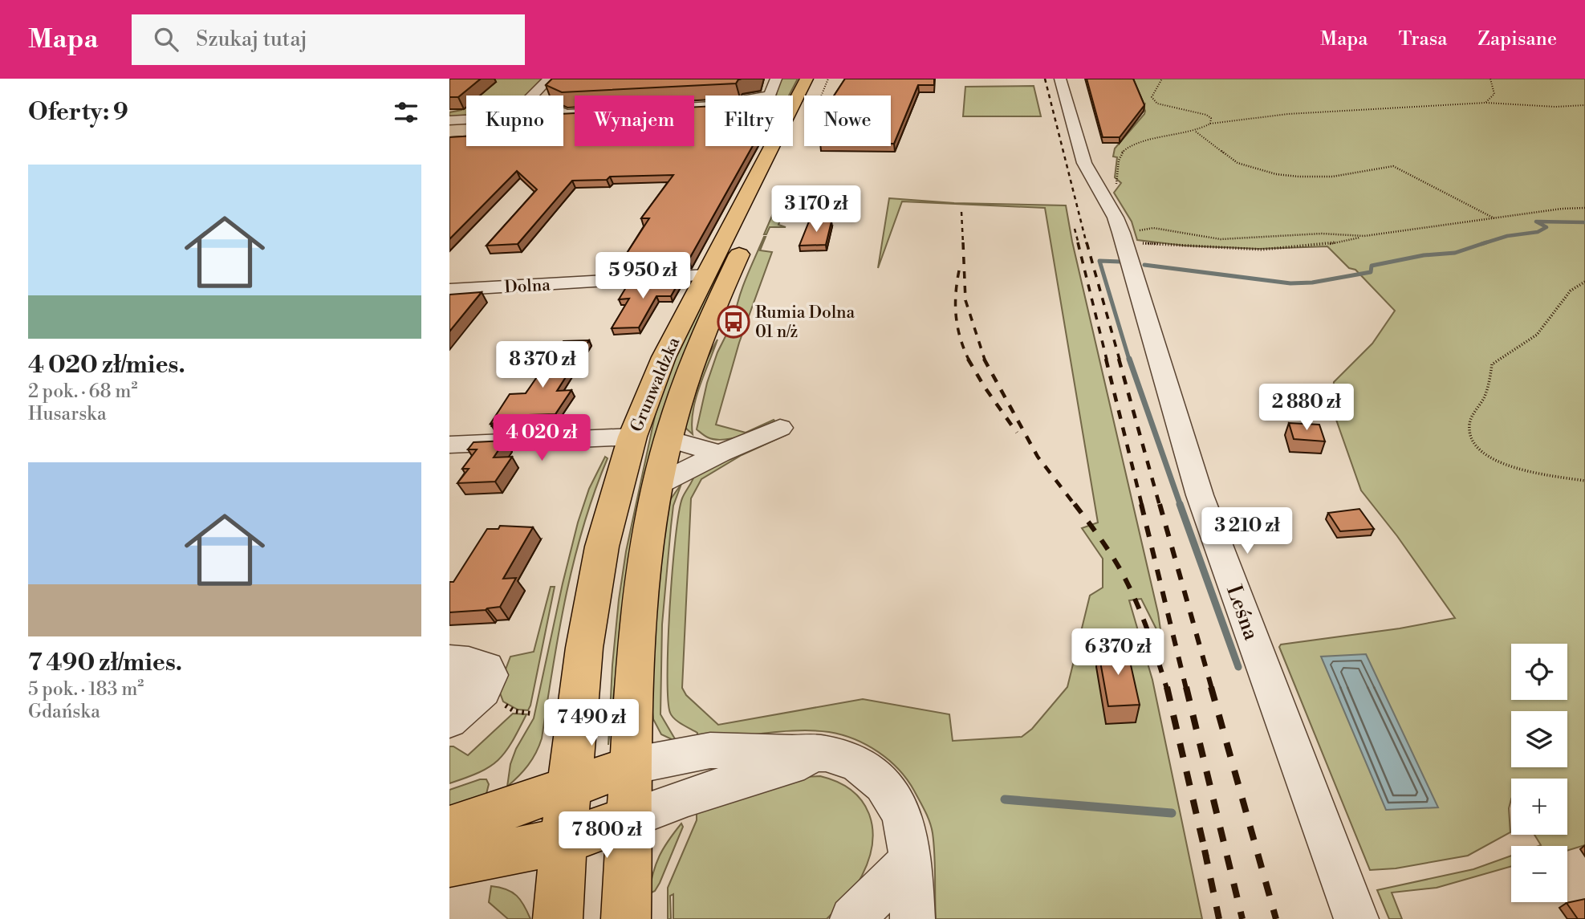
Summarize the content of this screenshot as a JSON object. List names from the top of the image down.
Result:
{
  "streets": {
    "main road": ["Grunwaldzka"],
    "street": ["Dolna", "Leśna"]
  },
  "crossings": [
    ["Dolna", "Grunwaldzka"]
  ],
  "places": {
    "bus stop": ["Rumia Dolna 01 n/ż"]
  },
  "page": {
    "header": "Mapa",
    "search": "Szukaj tutaj",
    "nav": ["Mapa", "Trasa", "Zapisane"],
    "heading": "Oferty: 9",
    "chip": [
      "Kupno",
      "Wynajem",
      "Filtry",
      "Nowe"
    ],
    "list": [
      {
        "name": "4 020 zł/mies.",
        "note": "2 pok. · 68 m² · Husarska"
      },
      {
        "name": "7 490 zł/mies.",
        "note": "5 pok. · 183 m² · Gdańska"
      }
    ],
    "price": [
      "3 170 zł",
      "5 950 zł",
      "8 370 zł",
      "2 880 zł",
      "4 020 zł",
      "3 210 zł",
      "6 370 zł",
      "7 490 zł",
      "7 800 zł"
    ],
    "map_buttons": ["+", "−"]
  }
}
